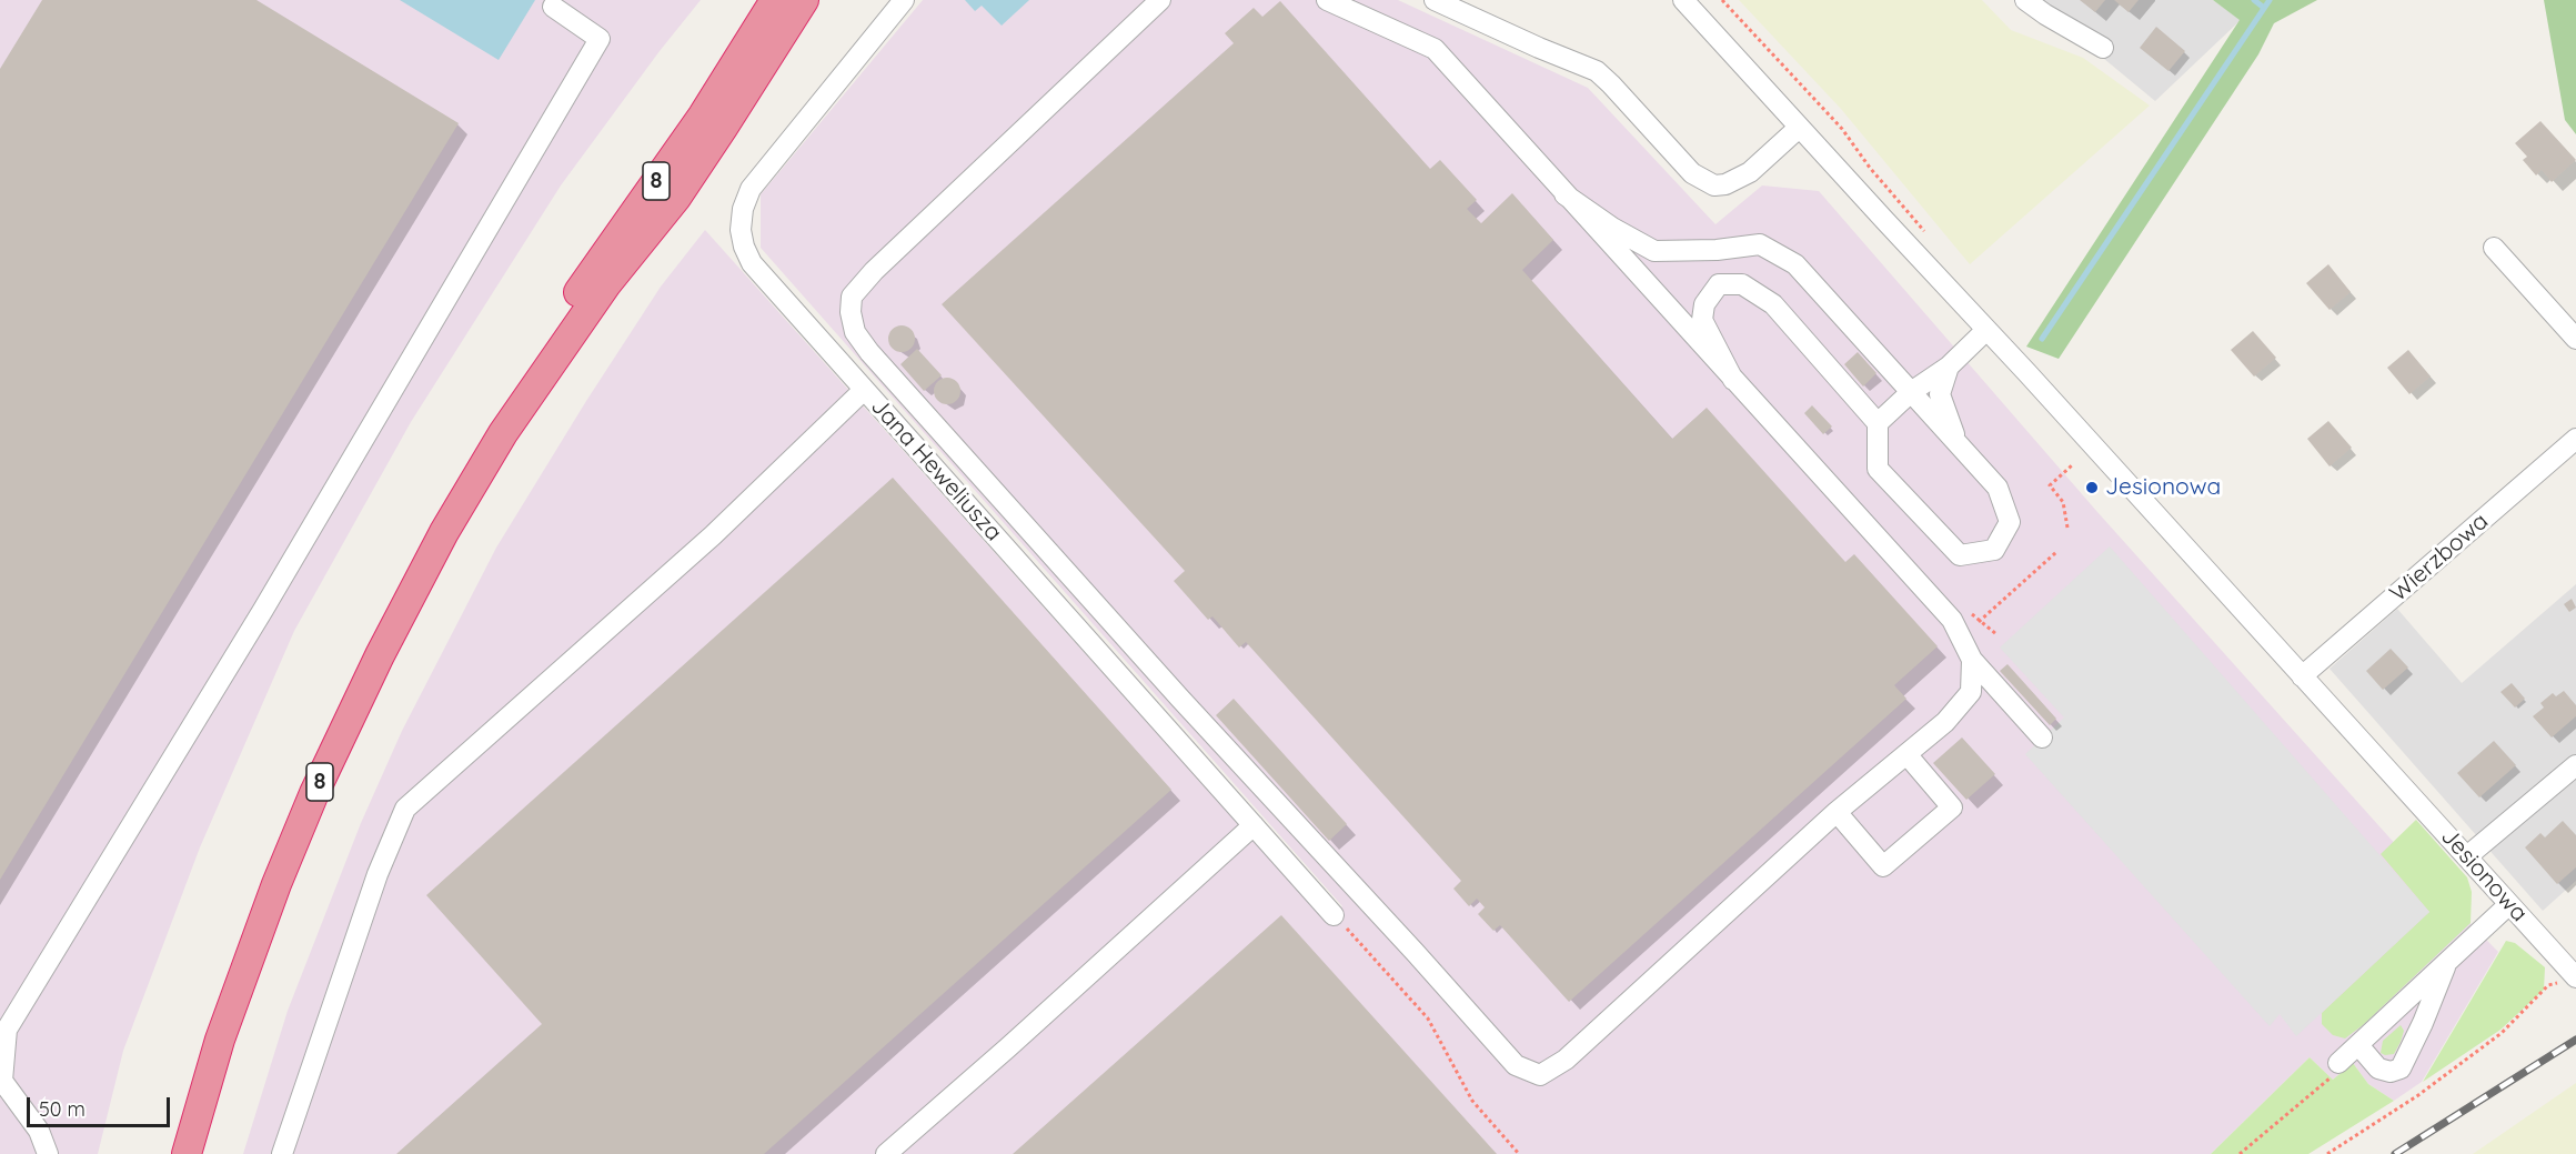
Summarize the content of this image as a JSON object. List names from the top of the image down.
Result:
{
  "streets": {
    "highway": ["8"],
    "street": ["Jana Heweliusza", "Wierzbowa", "Jesionowa"]
  },
  "crossings": [
    ["Wierzbowa", "Jesionowa"]
  ],
  "places": ["Jesionowa"],
  "scale_bar": "50 m"
}
